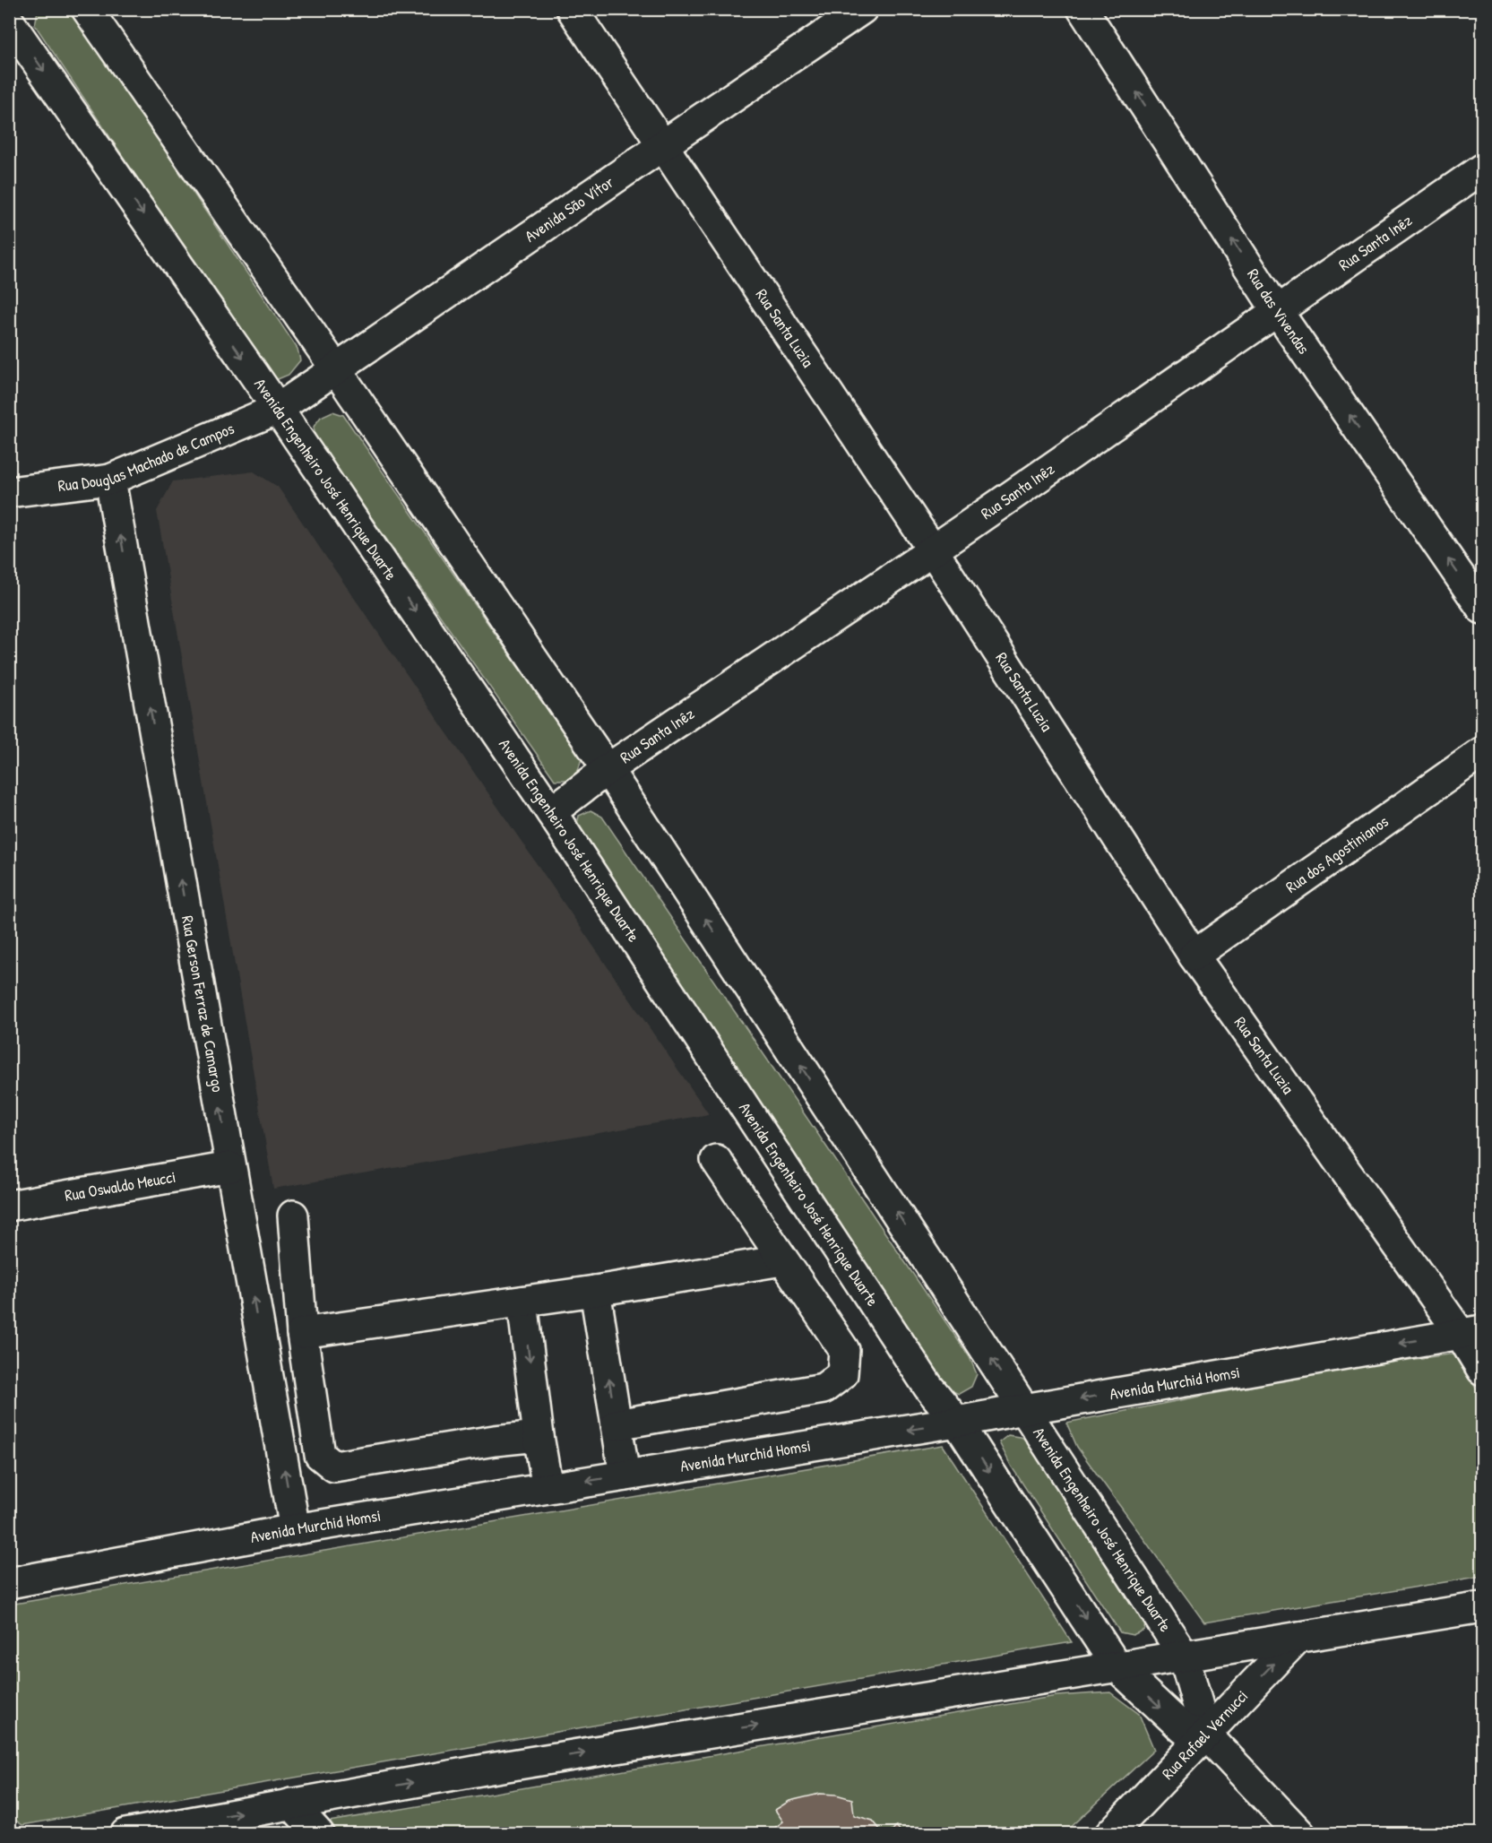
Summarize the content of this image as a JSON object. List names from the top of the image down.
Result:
{
  "streets": {
    "street": [
      "Avenida São Vítor",
      "Rua Santa Inêz",
      "Rua das Vivendas",
      "Rua Santa Luzia",
      "Rua Douglas Machado de Campos",
      "Avenida Engenheiro José Henrique Duarte",
      "Rua dos Agostinianos",
      "Rua Gerson Ferraz de Camargo",
      "Rua Oswaldo Meucci",
      "Avenida Murchid Homsi",
      "Rua Rafael Vernucci"
    ]
  },
  "crossings": [
    ["Avenida São Vítor", "Rua Santa Luzia"],
    ["Avenida São Vítor", "Rua Douglas Machado de Campos"],
    ["Avenida São Vítor", "Avenida Engenheiro José Henrique Duarte"],
    ["Rua Santa Inêz", "Rua das Vivendas"],
    ["Rua Santa Inêz", "Rua Santa Luzia"],
    ["Rua Santa Inêz", "Avenida Engenheiro José Henrique Duarte"],
    ["Rua Santa Luzia", "Rua dos Agostinianos"],
    ["Rua Santa Luzia", "Avenida Murchid Homsi"],
    ["Rua Douglas Machado de Campos", "Avenida Engenheiro José Henrique Duarte"],
    ["Rua Douglas Machado de Campos", "Rua Gerson Ferraz de Camargo"],
    ["Avenida Engenheiro José Henrique Duarte", "Avenida Murchid Homsi"],
    ["Avenida Engenheiro José Henrique Duarte", "Rua Rafael Vernucci"],
    ["Rua Gerson Ferraz de Camargo", "Rua Oswaldo Meucci"],
    ["Rua Gerson Ferraz de Camargo", "Avenida Murchid Homsi"]
  ],
  "one_way": ["Rua das Vivendas", "Rua Gerson Ferraz de Camargo", "Rua Rafael Vernucci"]
}
